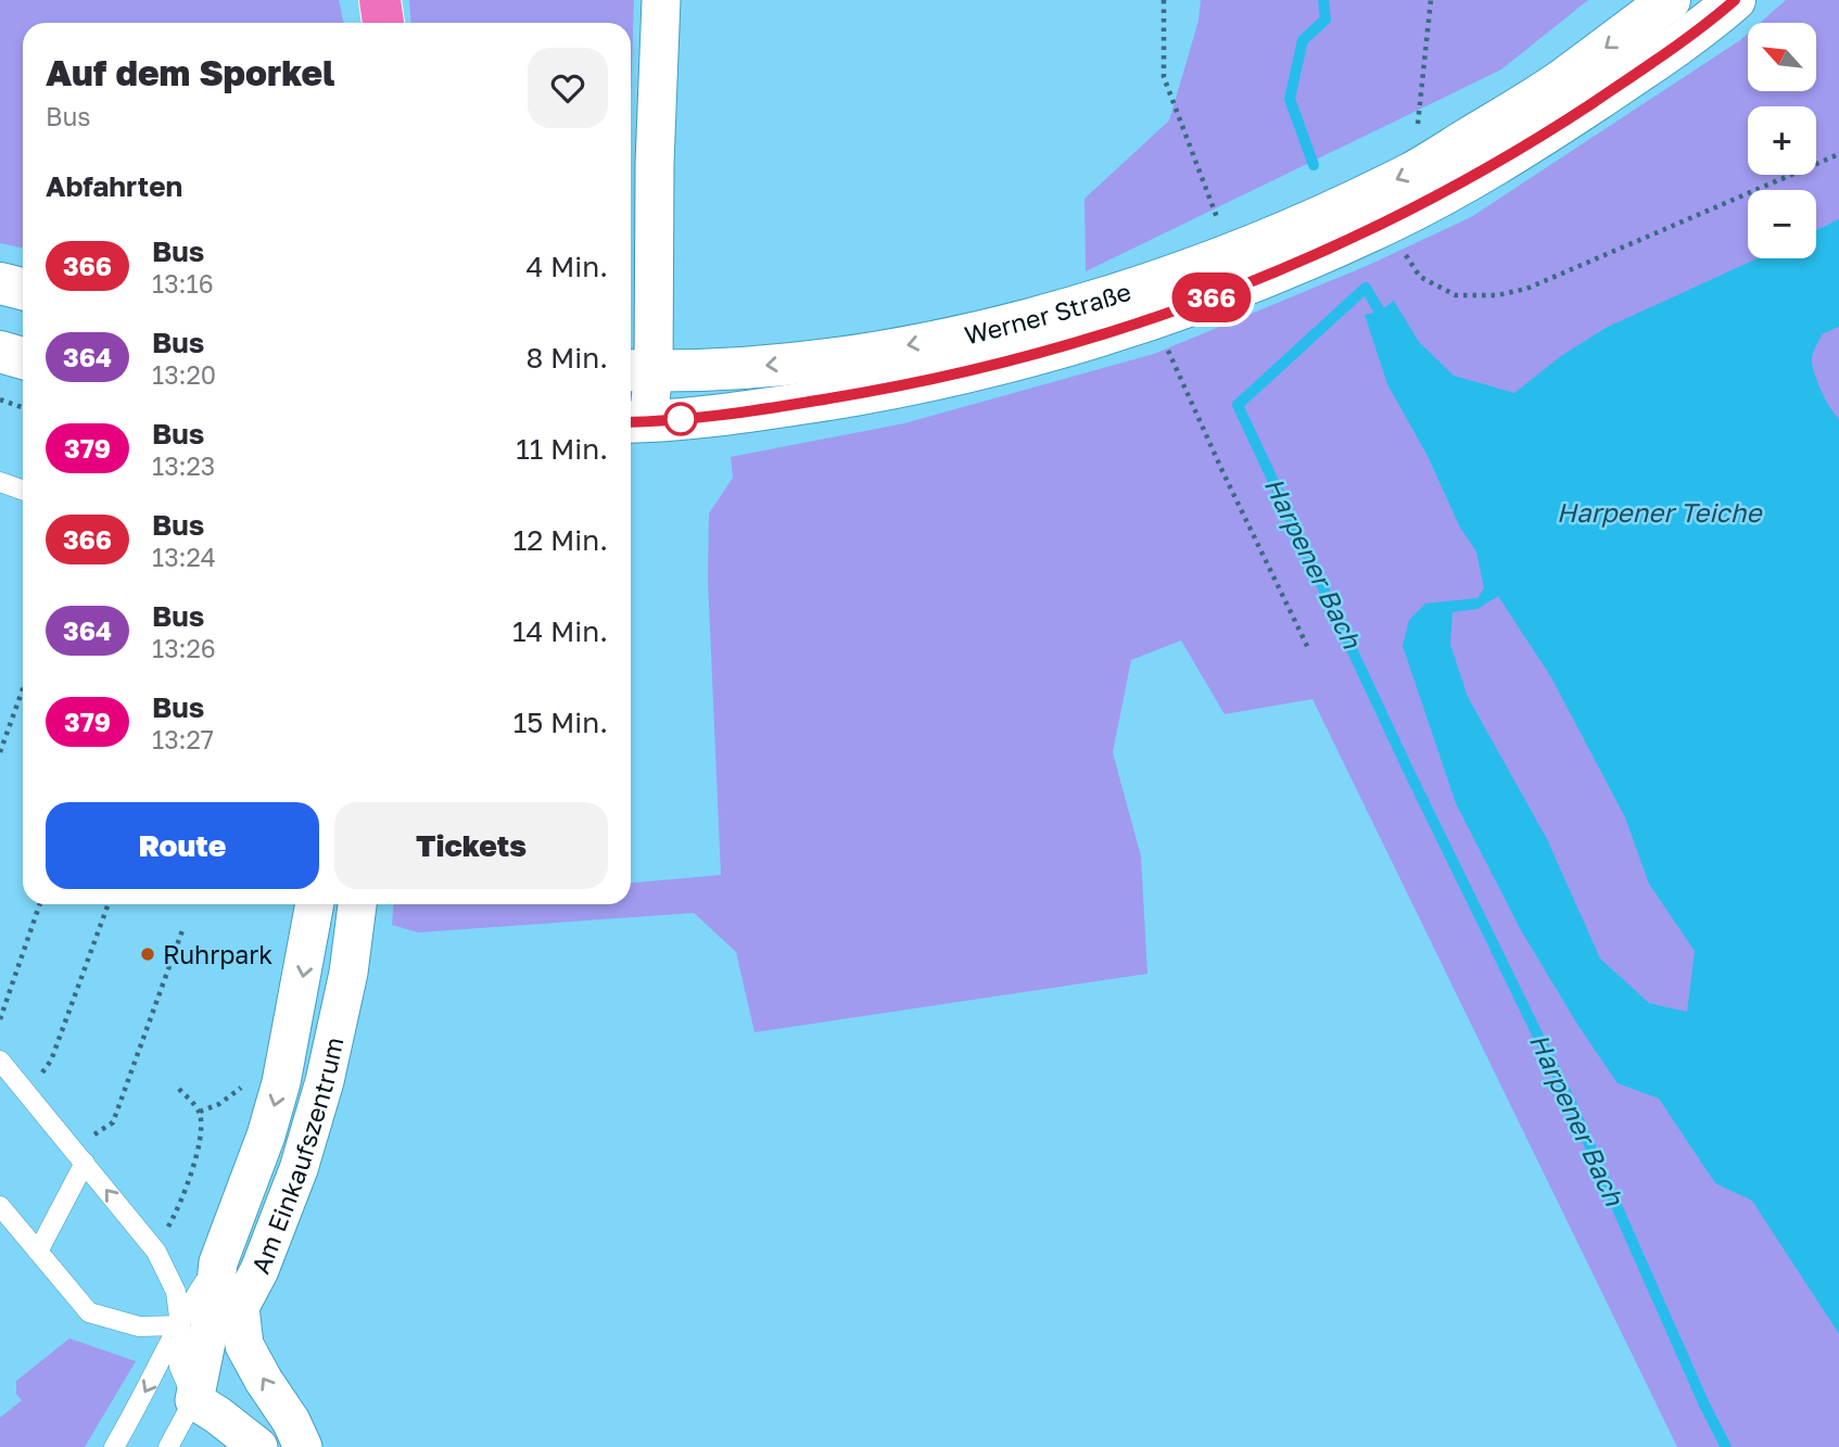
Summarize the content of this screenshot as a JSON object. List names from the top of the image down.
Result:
{
  "streets": {
    "main road": ["Werner Straße"],
    "street": ["Am Einkaufszentrum"]
  },
  "water": ["Harpener Teiche", "Harpener Bach"],
  "places": ["Ruhrpark"],
  "lines": ["bus line 366"],
  "north": "top left",
  "page": {
    "on_map": "366",
    "map_buttons": ["+", "−"],
    "heading": [
      ["Auf dem Sporkel", "Bus"],
      "Abfahrten"
    ],
    "list": [
      {
        "mark": "366",
        "name": "Bus",
        "note": "13:16",
        "value": "4 Min."
      },
      {
        "mark": "364",
        "name": "Bus",
        "note": "13:20",
        "value": "8 Min."
      },
      {
        "mark": "379",
        "name": "Bus",
        "note": "13:23",
        "value": "11 Min."
      },
      {
        "mark": "366",
        "name": "Bus",
        "note": "13:24",
        "value": "12 Min."
      },
      {
        "mark": "364",
        "name": "Bus",
        "note": "13:26",
        "value": "14 Min."
      },
      {
        "mark": "379",
        "name": "Bus",
        "note": "13:27",
        "value": "15 Min."
      }
    ],
    "buttons": ["Route", "Tickets"]
  }
}
